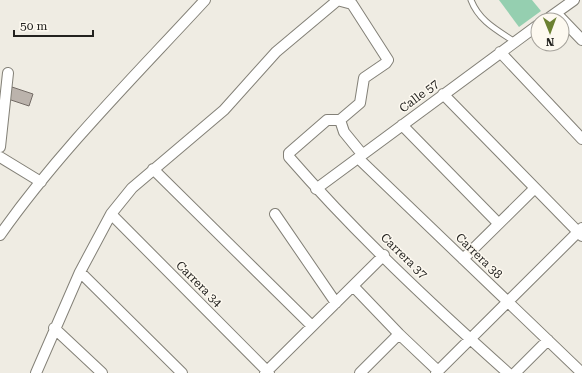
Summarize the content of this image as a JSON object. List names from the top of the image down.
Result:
{
  "streets": {
    "street": [
      "Calle 57",
      "Carrera 37",
      "Carrera 38",
      "Carrera 34"
    ]
  },
  "crossings": [
    ["Calle 57", "Carrera 37"],
    ["Calle 57", "Carrera 38"],
    ["Carrera 37", "Carrera 38"]
  ],
  "scale_bar": "50 m",
  "north": "bottom"
}
